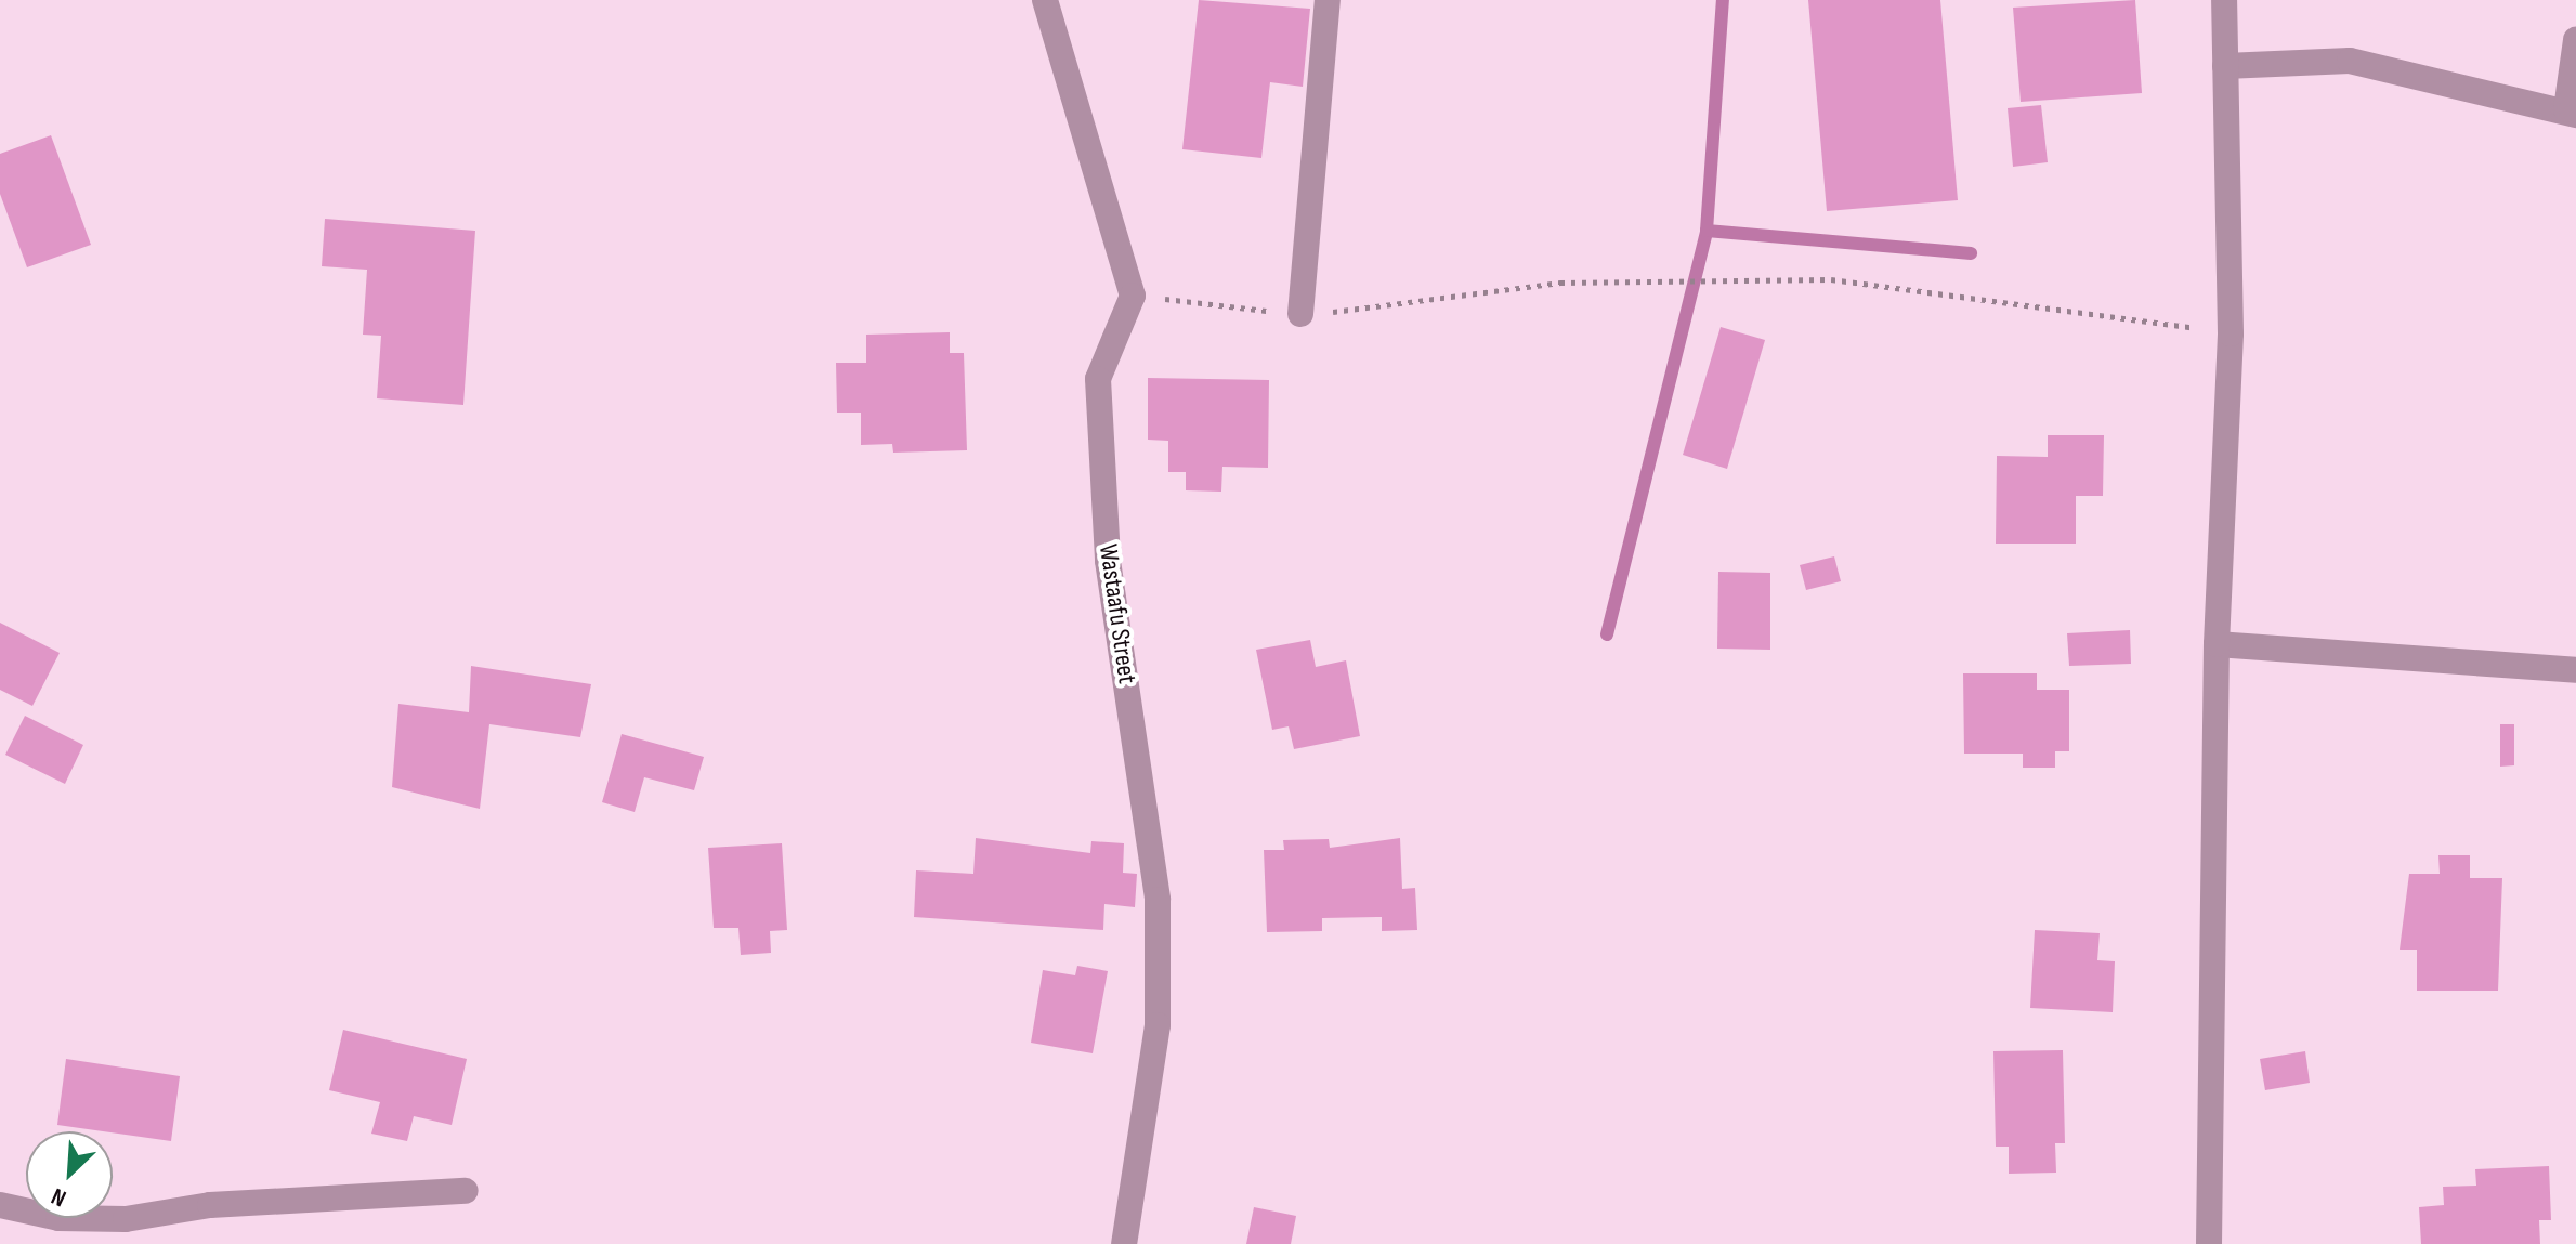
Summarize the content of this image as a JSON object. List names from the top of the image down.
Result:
{
  "streets": {
    "street": ["Wastaafu Street"]
  },
  "north": "bottom left"
}
